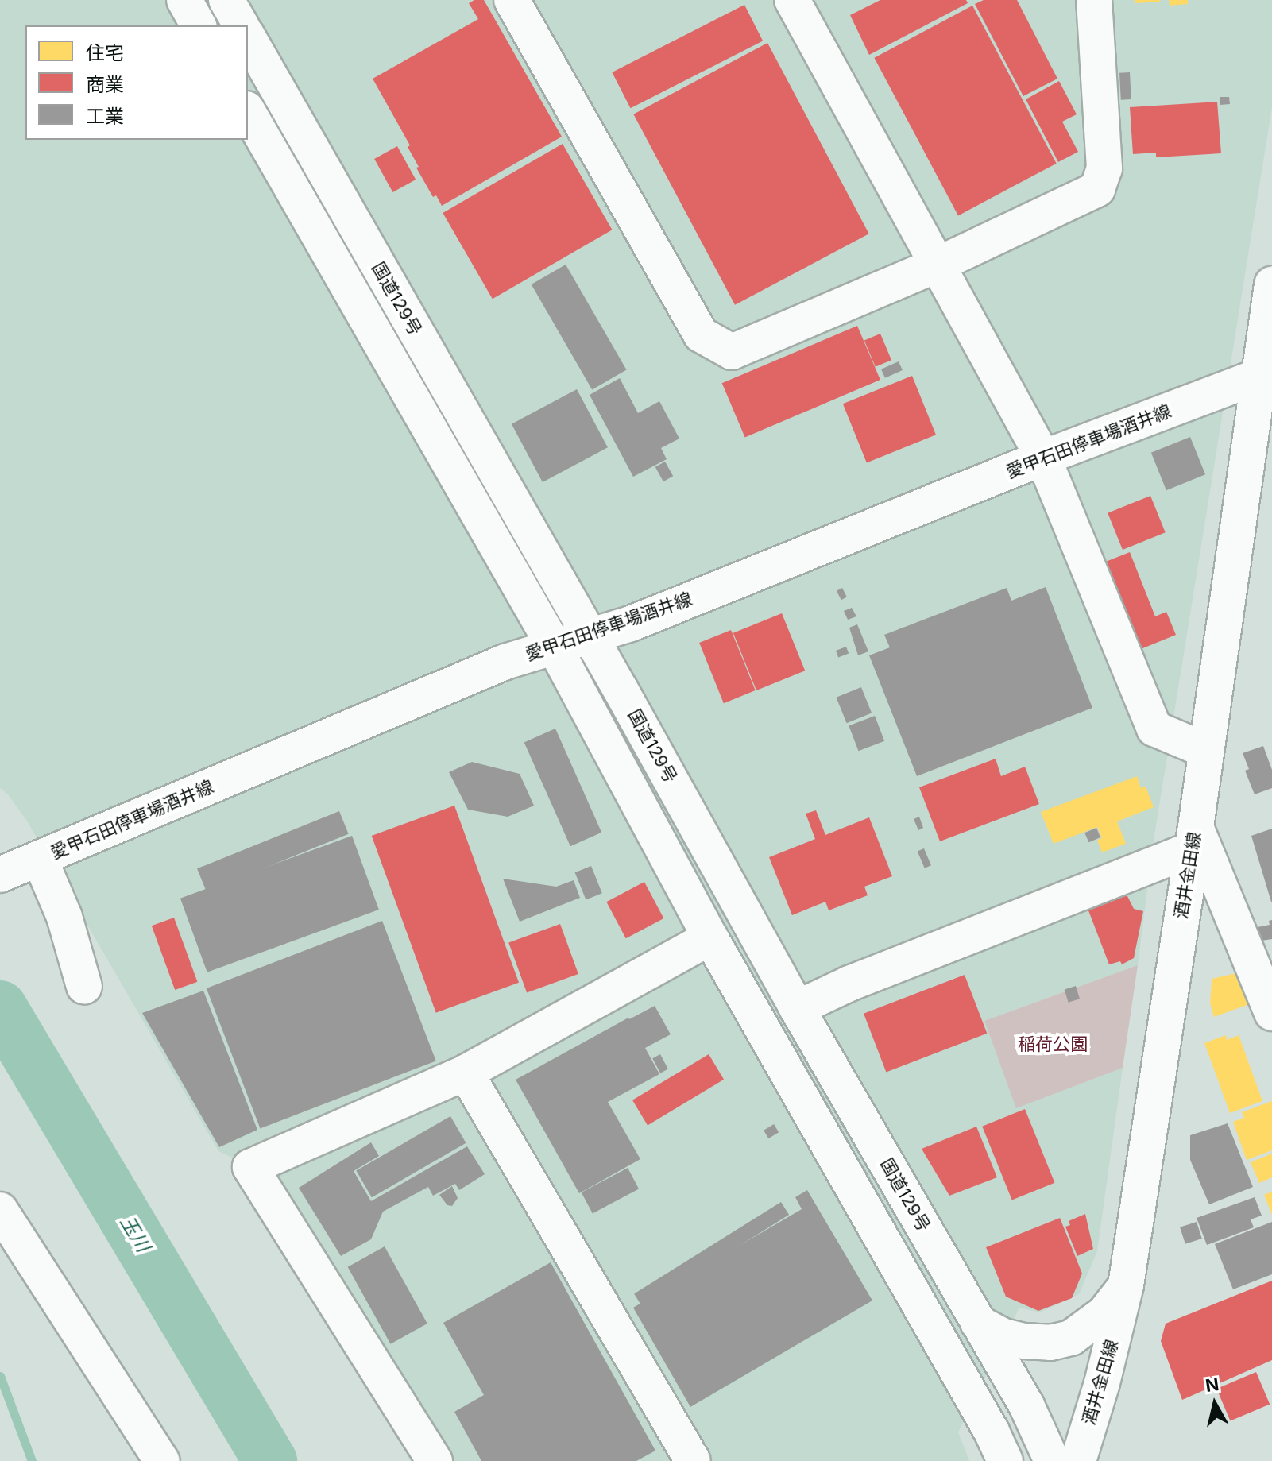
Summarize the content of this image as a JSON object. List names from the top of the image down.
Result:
{
  "streets": {
    "main road": ["国道129号", "愛甲石田停車場酒井線", "酒井金田線"]
  },
  "crossings": [
    ["国道129号", "愛甲石田停車場酒井線"],
    ["愛甲石田停車場酒井線", "酒井金田線"]
  ],
  "water": ["玉川"],
  "parks": ["稲荷公園"],
  "legend": ["住宅", "商業", "工業"],
  "north": "top"
}
